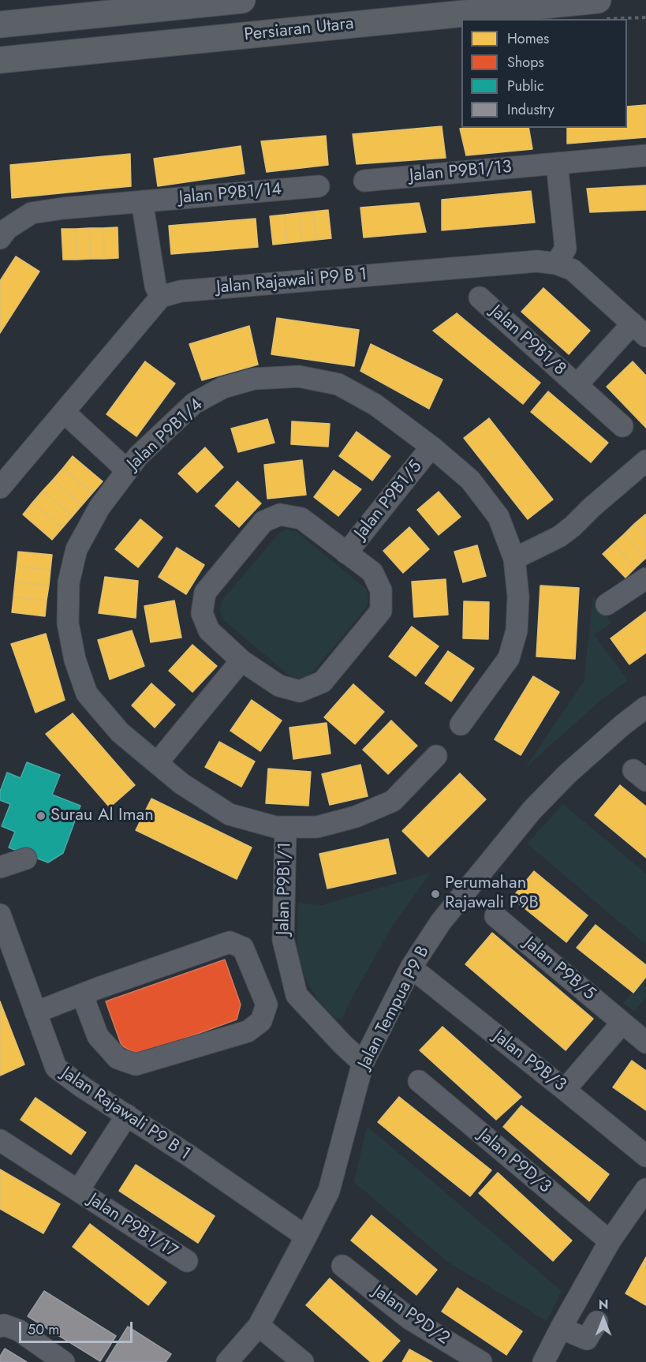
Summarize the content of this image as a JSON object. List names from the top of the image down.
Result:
{
  "streets": {
    "main road": ["Persiaran Utara"],
    "street": [
      "Jalan P9B1/13",
      "Jalan P9B1/14",
      "Jalan Rajawali P9 B 1",
      "Jalan P9B1/8",
      "Jalan P9B1/4",
      "Jalan P9B1/5",
      "Jalan P9B1/1",
      "Jalan P9B/5",
      "Jalan Tempua P9 B",
      "Jalan P9B/3",
      "Jalan P9D/3",
      "Jalan P9B1/17",
      "Jalan P9D/2"
    ]
  },
  "crossings": [
    ["Jalan Rajawali P9 B 1", "Jalan P9B1/8"],
    ["Jalan Rajawali P9 B 1", "Jalan Tempua P9 B"],
    ["Jalan Rajawali P9 B 1", "Jalan P9B1/17"],
    ["Jalan P9B1/4", "Jalan P9B1/5"],
    ["Jalan P9B1/4", "Jalan P9B1/1"],
    ["Jalan P9B1/1", "Jalan Tempua P9 B"],
    ["Jalan Tempua P9 B", "Jalan P9B/3"]
  ],
  "places": ["Surau Al Iman", "Perumahan Rajawali P9B"],
  "legend": [
    "Homes",
    "Shops",
    "Public",
    "Industry"
  ],
  "scale_bar": "50 m",
  "north": "top"
}
